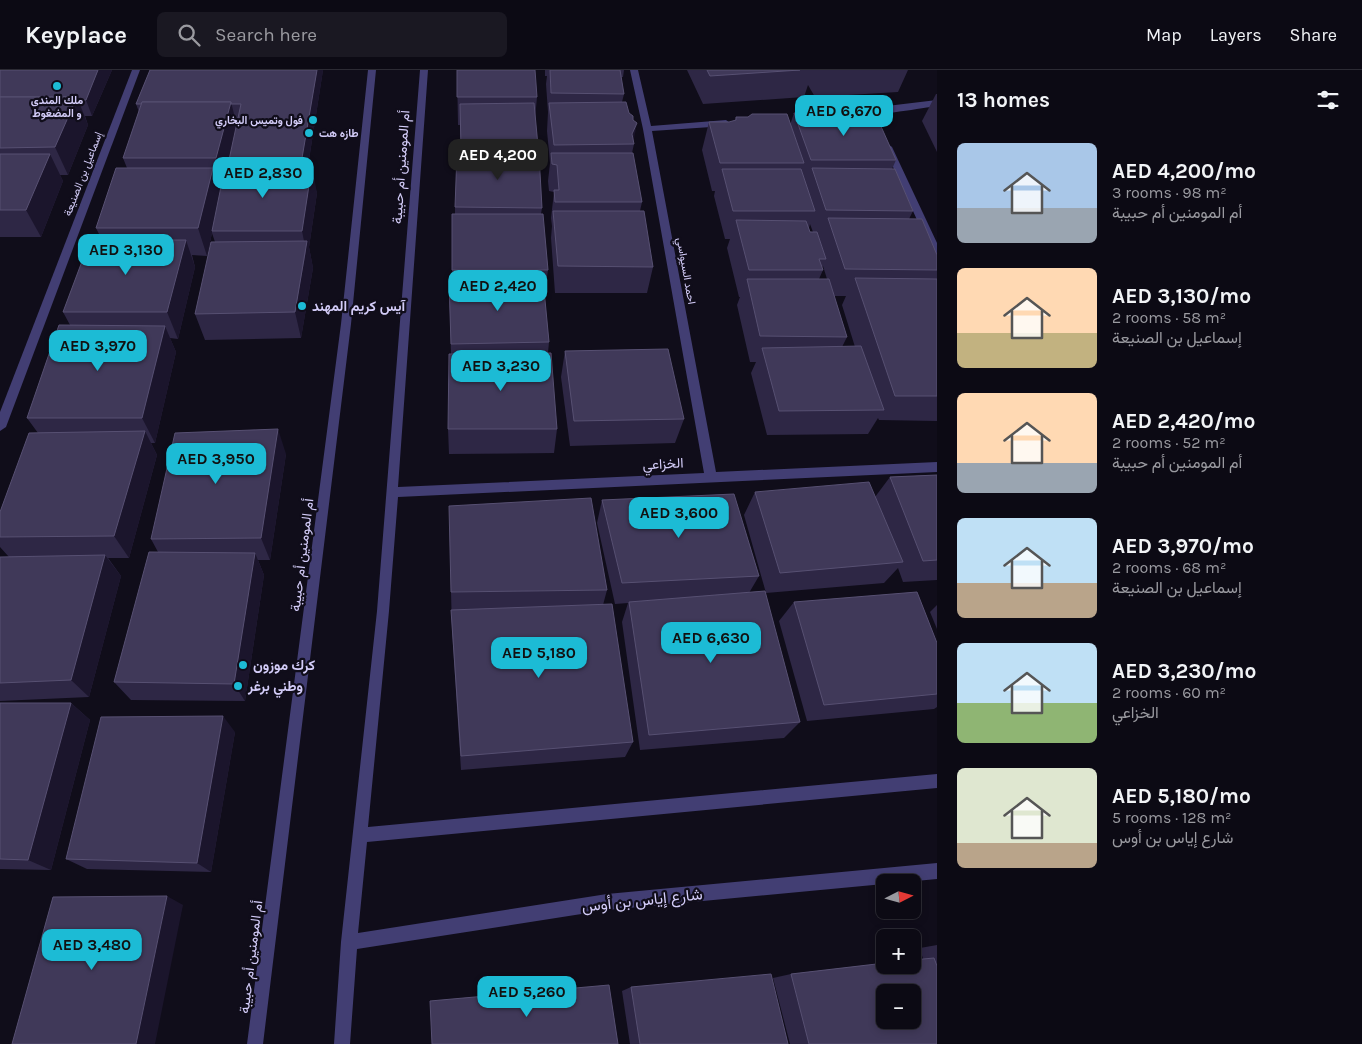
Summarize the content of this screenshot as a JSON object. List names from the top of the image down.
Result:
{
  "streets": {
    "street": [
      "أم المومنين أم حبيبة",
      "إسماعيل بن الصنيعة",
      "احمد السيواسي",
      "الخزاعي",
      "شارع إياس بن أوس"
    ]
  },
  "crossings": [
    ["أم المومنين أم حبيبة", "الخزاعي"],
    ["أم المومنين أم حبيبة", "شارع إياس بن أوس"],
    ["احمد السيواسي", "الخزاعي"]
  ],
  "places": [
    "ملك المندي و المضغوط",
    "فول وتميس البخاري",
    "طازه هت",
    "آيس كريم المهند",
    "كرك موزون",
    "وطني برغر"
  ],
  "north": "right",
  "page": {
    "header": "Keyplace",
    "search": "Search here",
    "nav": ["Map", "Layers", "Share"],
    "heading": "13 homes",
    "price": [
      "AED 6,670",
      "AED 4,200",
      "AED 2,830",
      "AED 3,130",
      "AED 2,420",
      "AED 3,970",
      "AED 3,230",
      "AED 3,950",
      "AED 3,600",
      "AED 6,630",
      "AED 5,180",
      "AED 3,480",
      "AED 5,260"
    ],
    "list": [
      {
        "name": "AED 4,200/mo",
        "note": "3 rooms · 98 m² · أم المومنين أم حبيبة"
      },
      {
        "name": "AED 3,130/mo",
        "note": "2 rooms · 58 m² · إسماعيل بن الصنيعة"
      },
      {
        "name": "AED 2,420/mo",
        "note": "2 rooms · 52 m² · أم المومنين أم حبيبة"
      },
      {
        "name": "AED 3,970/mo",
        "note": "2 rooms · 68 m² · إسماعيل بن الصنيعة"
      },
      {
        "name": "AED 3,230/mo",
        "note": "2 rooms · 60 m² · الخزاعي"
      },
      {
        "name": "AED 5,180/mo",
        "note": "5 rooms · 128 m² · شارع إياس بن أوس"
      }
    ],
    "map_buttons": ["+", "−"]
  }
}
